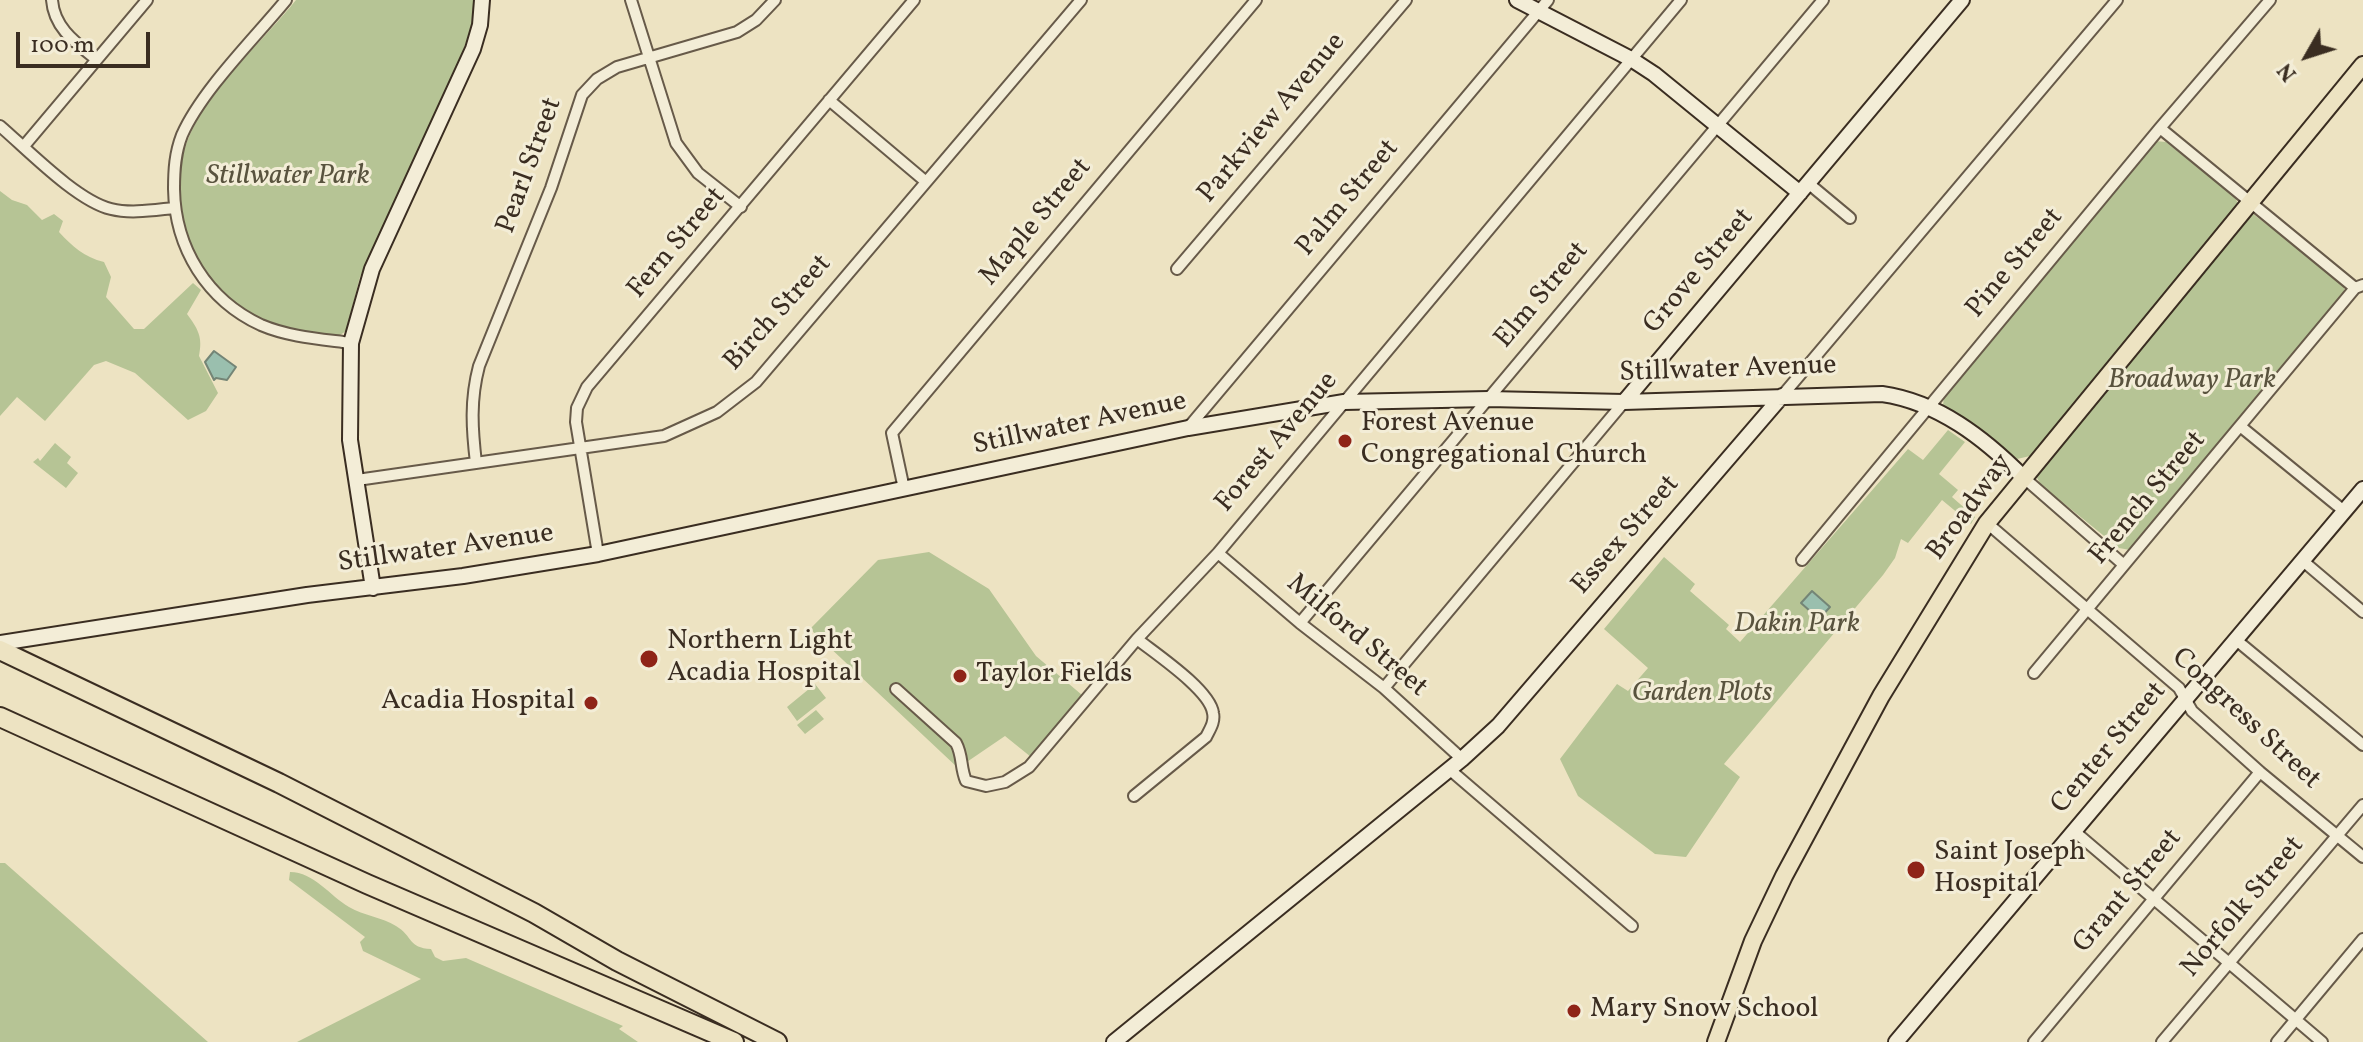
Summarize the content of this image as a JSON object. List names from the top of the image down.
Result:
{
  "streets": {
    "main road": ["Broadway"],
    "street": [
      "Parkview Avenue",
      "Pearl Street",
      "Palm Street",
      "Maple Street",
      "Fern Street",
      "Pine Street",
      "Grove Street",
      "Elm Street",
      "Birch Street",
      "Stillwater Avenue",
      "Forest Avenue",
      "French Street",
      "Essex Street",
      "Milford Street",
      "Congress Street",
      "Center Street",
      "Grant Street",
      "Norfolk Street"
    ]
  },
  "crossings": [
    ["Pearl Street", "Birch Street"],
    ["Palm Street", "Stillwater Avenue"],
    ["Maple Street", "Stillwater Avenue"],
    ["Fern Street", "Birch Street"],
    ["Fern Street", "Stillwater Avenue"],
    ["Pine Street", "Stillwater Avenue"],
    ["Grove Street", "Stillwater Avenue"],
    ["Grove Street", "Milford Street"],
    ["Elm Street", "Stillwater Avenue"],
    ["Elm Street", "Milford Street"],
    ["Stillwater Avenue", "Forest Avenue"],
    ["Stillwater Avenue", "French Street"],
    ["Stillwater Avenue", "Broadway"],
    ["Stillwater Avenue", "Essex Street"],
    ["Forest Avenue", "Milford Street"],
    ["French Street", "Congress Street"],
    ["Broadway", "Congress Street"],
    ["Essex Street", "Milford Street"],
    ["Congress Street", "Center Street"],
    ["Congress Street", "Grant Street"],
    ["Congress Street", "Norfolk Street"]
  ],
  "parks": [
    "Stillwater Park",
    "Broadway Park",
    "Dakin Park",
    "Garden Plots"
  ],
  "places": [
    "Forest Avenue Congregational Church",
    "Northern Light Acadia Hospital",
    "Taylor Fields",
    "Acadia Hospital",
    "Saint Joseph Hospital",
    "Mary Snow School"
  ],
  "scale_bar": "100 m",
  "north": "bottom left"
}
